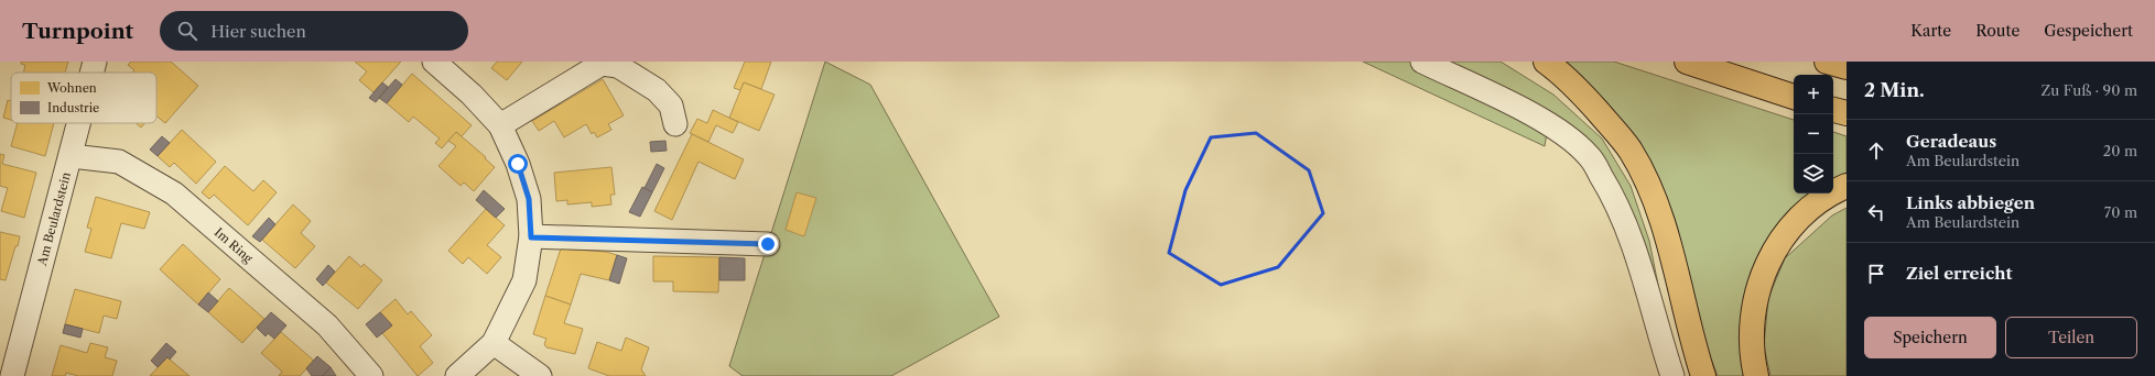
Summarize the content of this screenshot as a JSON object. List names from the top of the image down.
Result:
{
  "streets": {
    "street": ["Am Beulardstein", "Im Ring"]
  },
  "crossings": [
    ["Am Beulardstein", "Im Ring"]
  ],
  "legend": ["Wohnen", "Industrie"],
  "page": {
    "header": "Turnpoint",
    "search": "Hier suchen",
    "nav": ["Karte", "Route", "Gespeichert"],
    "heading": ["2 Min.", "Zu Fuß · 90 m"],
    "map_buttons": ["+", "−"],
    "list": [
      ["Geradeaus", "Am Beulardstein", "20 m"],
      ["Links abbiegen", "Am Beulardstein", "70 m"],
      "Ziel erreicht"
    ],
    "buttons": ["Speichern", "Teilen"]
  }
}
